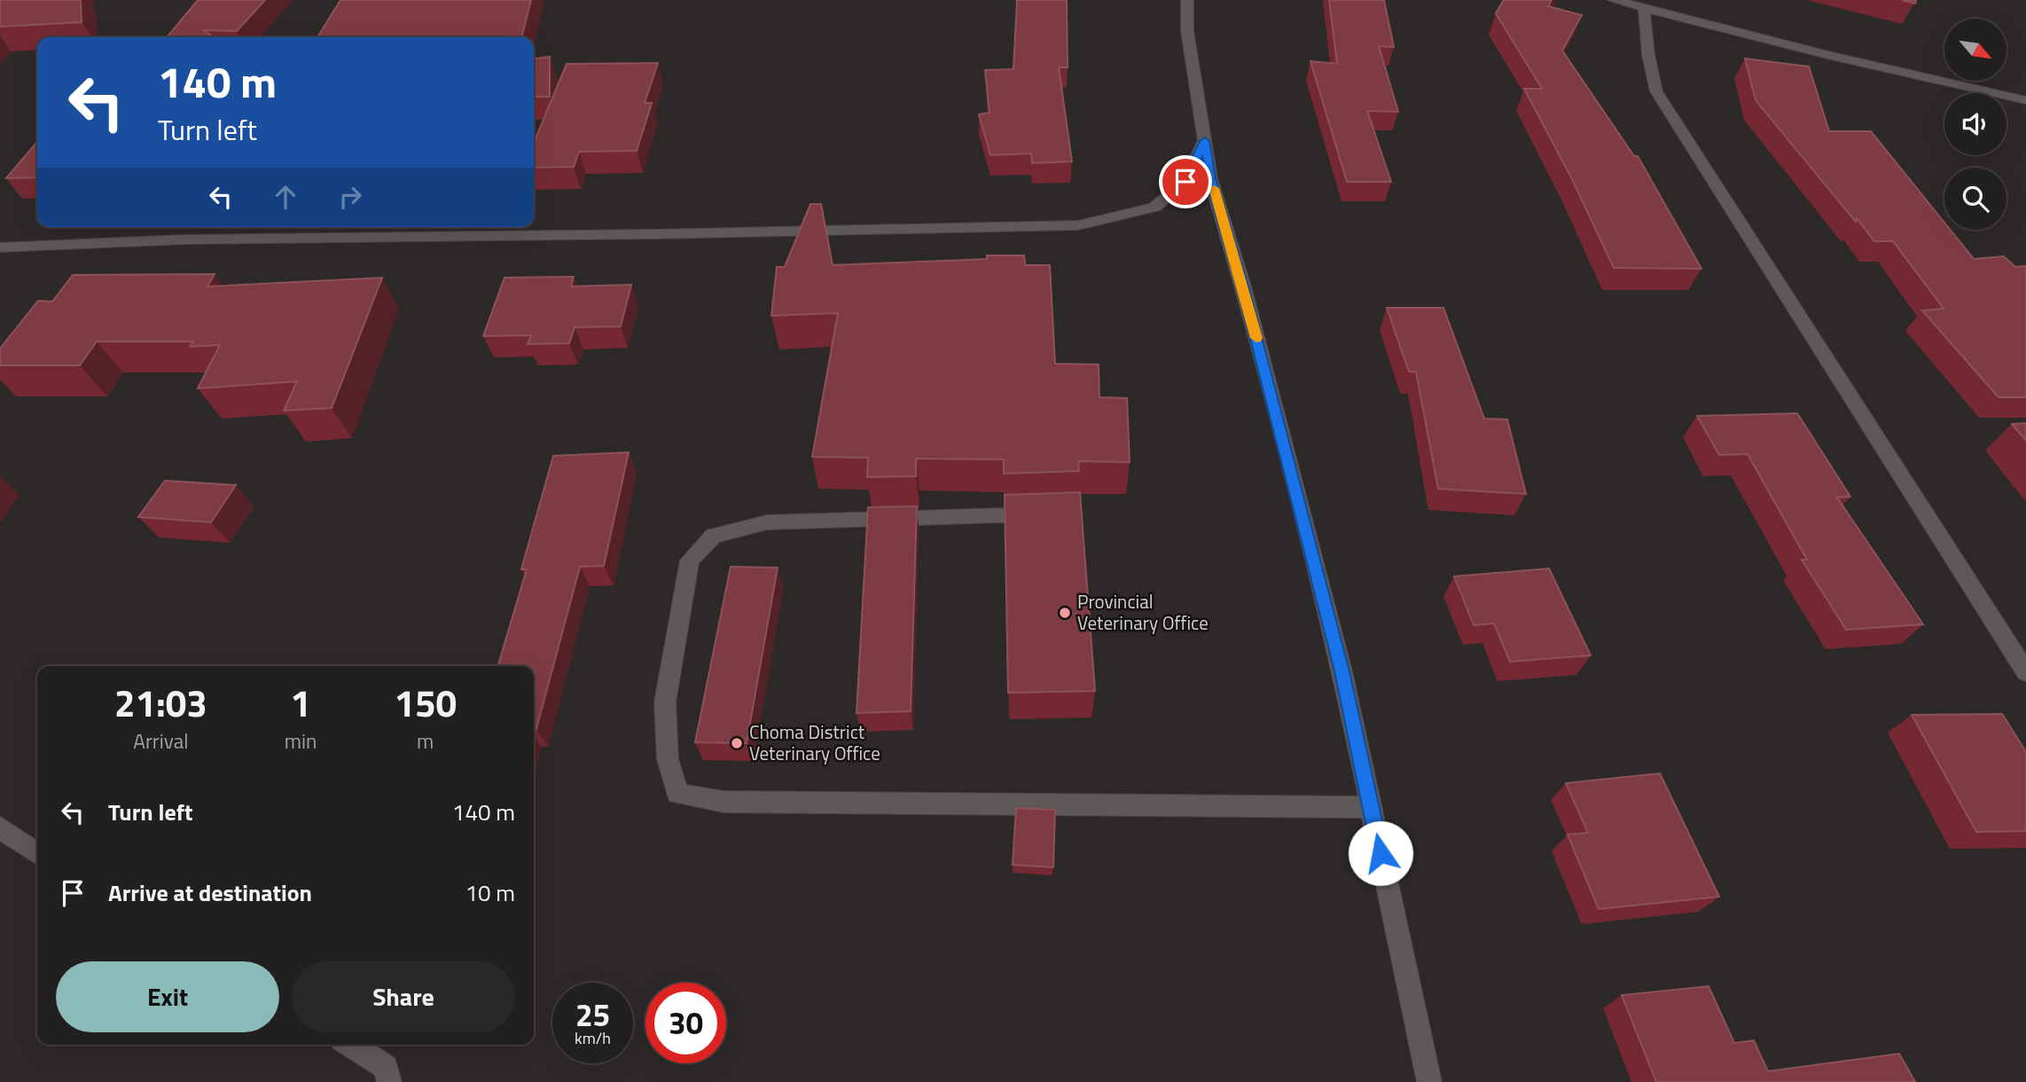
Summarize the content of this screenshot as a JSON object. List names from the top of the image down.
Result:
{
  "places": ["Provincial Veterinary Office", "Choma District Veterinary Office"],
  "north": "bottom right",
  "page": {
    "turn": ["140 m", "Turn left"],
    "eta": [
      "21:03",
      "Arrival",
      "1",
      "min",
      "150",
      "m"
    ],
    "list": [
      {
        "name": "Turn left",
        "value": "140 m"
      },
      {
        "name": "Arrive at destination",
        "value": "10 m"
      }
    ],
    "buttons": ["Exit", "Share"],
    "speed": "25 km/h",
    "limit": "30"
  }
}
